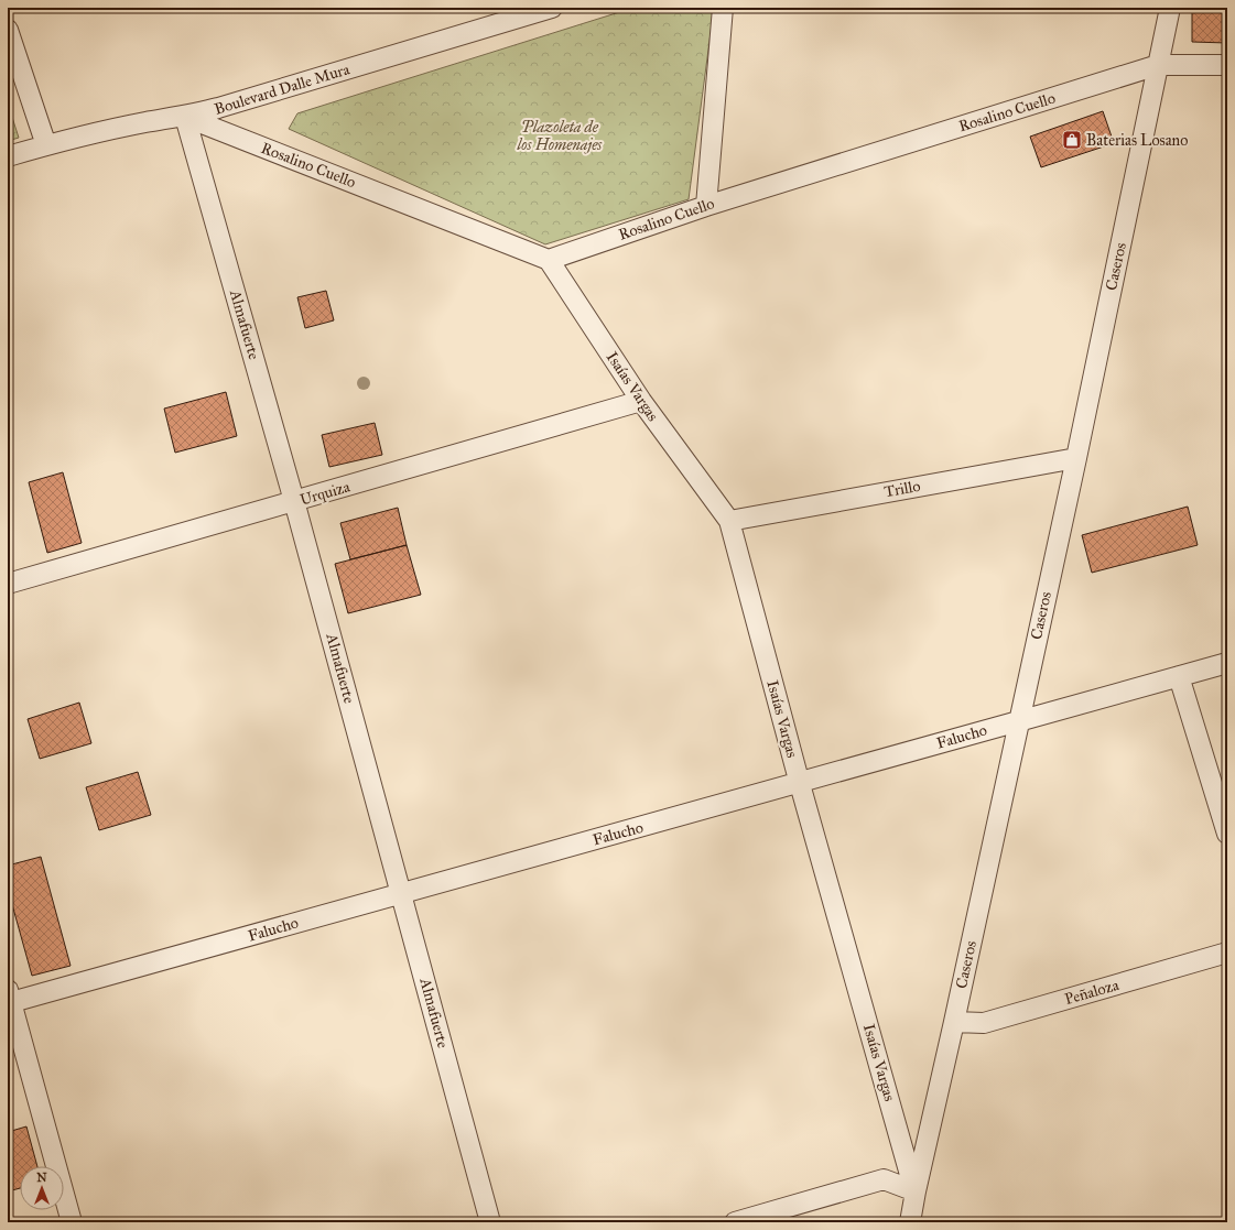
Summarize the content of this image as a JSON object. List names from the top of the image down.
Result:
{
  "streets": {
    "street": [
      "Boulevard Dalle Mura",
      "Rosalino Cuello",
      "Caseros",
      "Almafuerte",
      "Isaías Vargas",
      "Trillo",
      "Urquiza",
      "Falucho",
      "Peñaloza"
    ]
  },
  "crossings": [
    ["Boulevard Dalle Mura", "Rosalino Cuello"],
    ["Boulevard Dalle Mura", "Almafuerte"],
    ["Rosalino Cuello", "Caseros"],
    ["Rosalino Cuello", "Almafuerte"],
    ["Rosalino Cuello", "Isaías Vargas"],
    ["Caseros", "Isaías Vargas"],
    ["Caseros", "Trillo"],
    ["Caseros", "Falucho"],
    ["Caseros", "Peñaloza"],
    ["Almafuerte", "Urquiza"],
    ["Almafuerte", "Falucho"],
    ["Isaías Vargas", "Trillo"],
    ["Isaías Vargas", "Urquiza"],
    ["Isaías Vargas", "Falucho"]
  ],
  "parks": ["Plazoleta de los Homenajes"],
  "places": {
    "shop": ["Baterias Losano"]
  },
  "north": "top"
}
